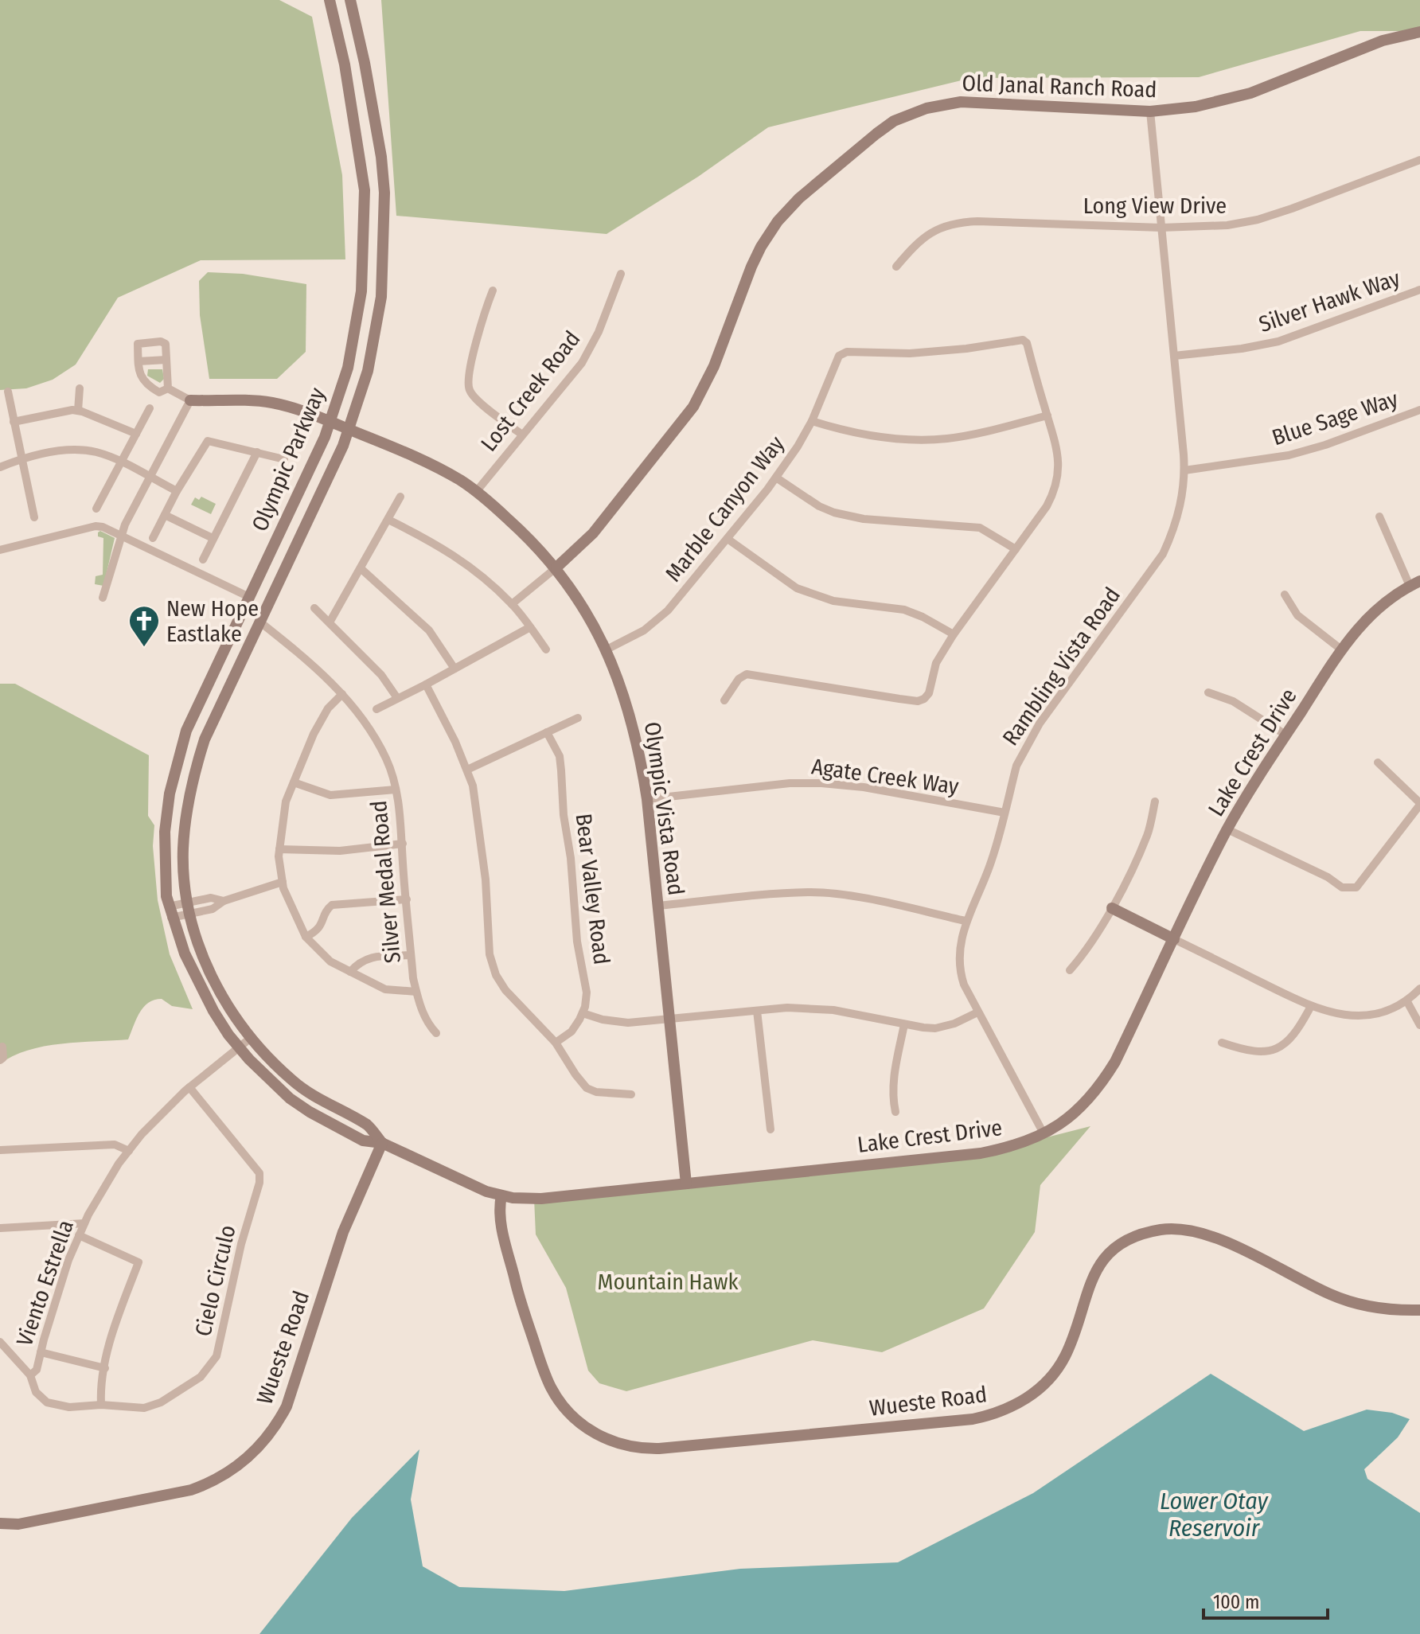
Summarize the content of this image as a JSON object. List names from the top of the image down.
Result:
{
  "streets": {
    "street": [
      "Old Janal Ranch Road",
      "Long View Drive",
      "Silver Hawk Way",
      "Lost Creek Road",
      "Blue Sage Way",
      "Olympic Parkway",
      "Marble Canyon Way",
      "Rambling Vista Road",
      "Lake Crest Drive",
      "Agate Creek Way",
      "Olympic Vista Road",
      "Silver Medal Road",
      "Bear Valley Road",
      "Cielo Circulo",
      "Viento Estrella",
      "Wueste Road"
    ]
  },
  "crossings": [
    ["Old Janal Ranch Road", "Rambling Vista Road"],
    ["Old Janal Ranch Road", "Olympic Vista Road"],
    ["Long View Drive", "Rambling Vista Road"],
    ["Silver Hawk Way", "Rambling Vista Road"],
    ["Lost Creek Road", "Olympic Vista Road"],
    ["Blue Sage Way", "Rambling Vista Road"],
    ["Olympic Parkway", "Lake Crest Drive"],
    ["Olympic Parkway", "Olympic Vista Road"],
    ["Olympic Parkway", "Silver Medal Road"],
    ["Marble Canyon Way", "Olympic Vista Road"],
    ["Rambling Vista Road", "Lake Crest Drive"],
    ["Rambling Vista Road", "Agate Creek Way"],
    ["Lake Crest Drive", "Olympic Vista Road"],
    ["Lake Crest Drive", "Viento Estrella"],
    ["Lake Crest Drive", "Wueste Road"],
    ["Agate Creek Way", "Olympic Vista Road"],
    ["Cielo Circulo", "Viento Estrella"]
  ],
  "water": ["Lower Otay Reservoir"],
  "parks": ["Mountain Hawk"],
  "places": {
    "church": ["New Hope Eastlake"]
  },
  "scale_bar": "100 m"
}
